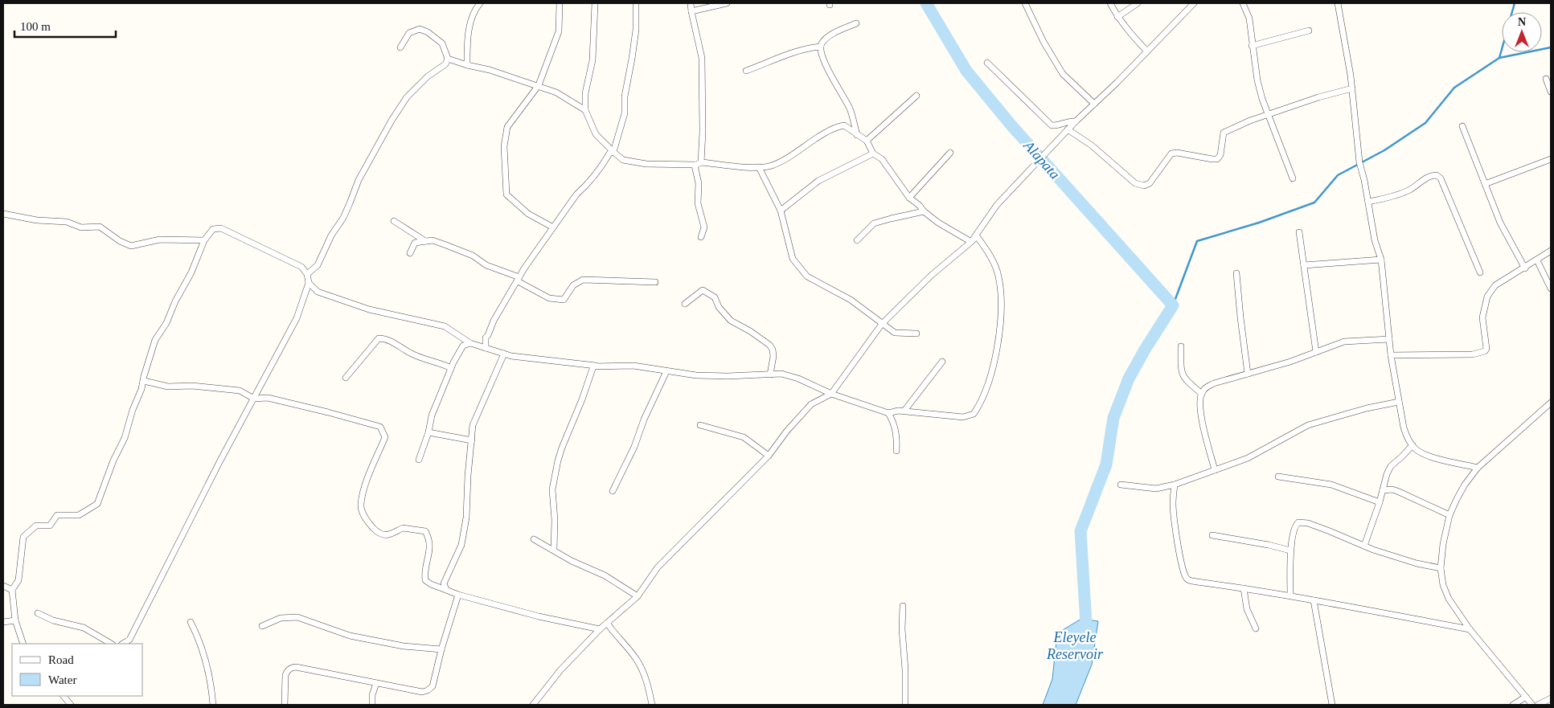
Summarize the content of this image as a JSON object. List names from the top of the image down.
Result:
{
  "water": ["Alapata", "Eleyele Reservoir"],
  "legend": ["Road", "Water"],
  "scale_bar": "100 m",
  "north": "top"
}
